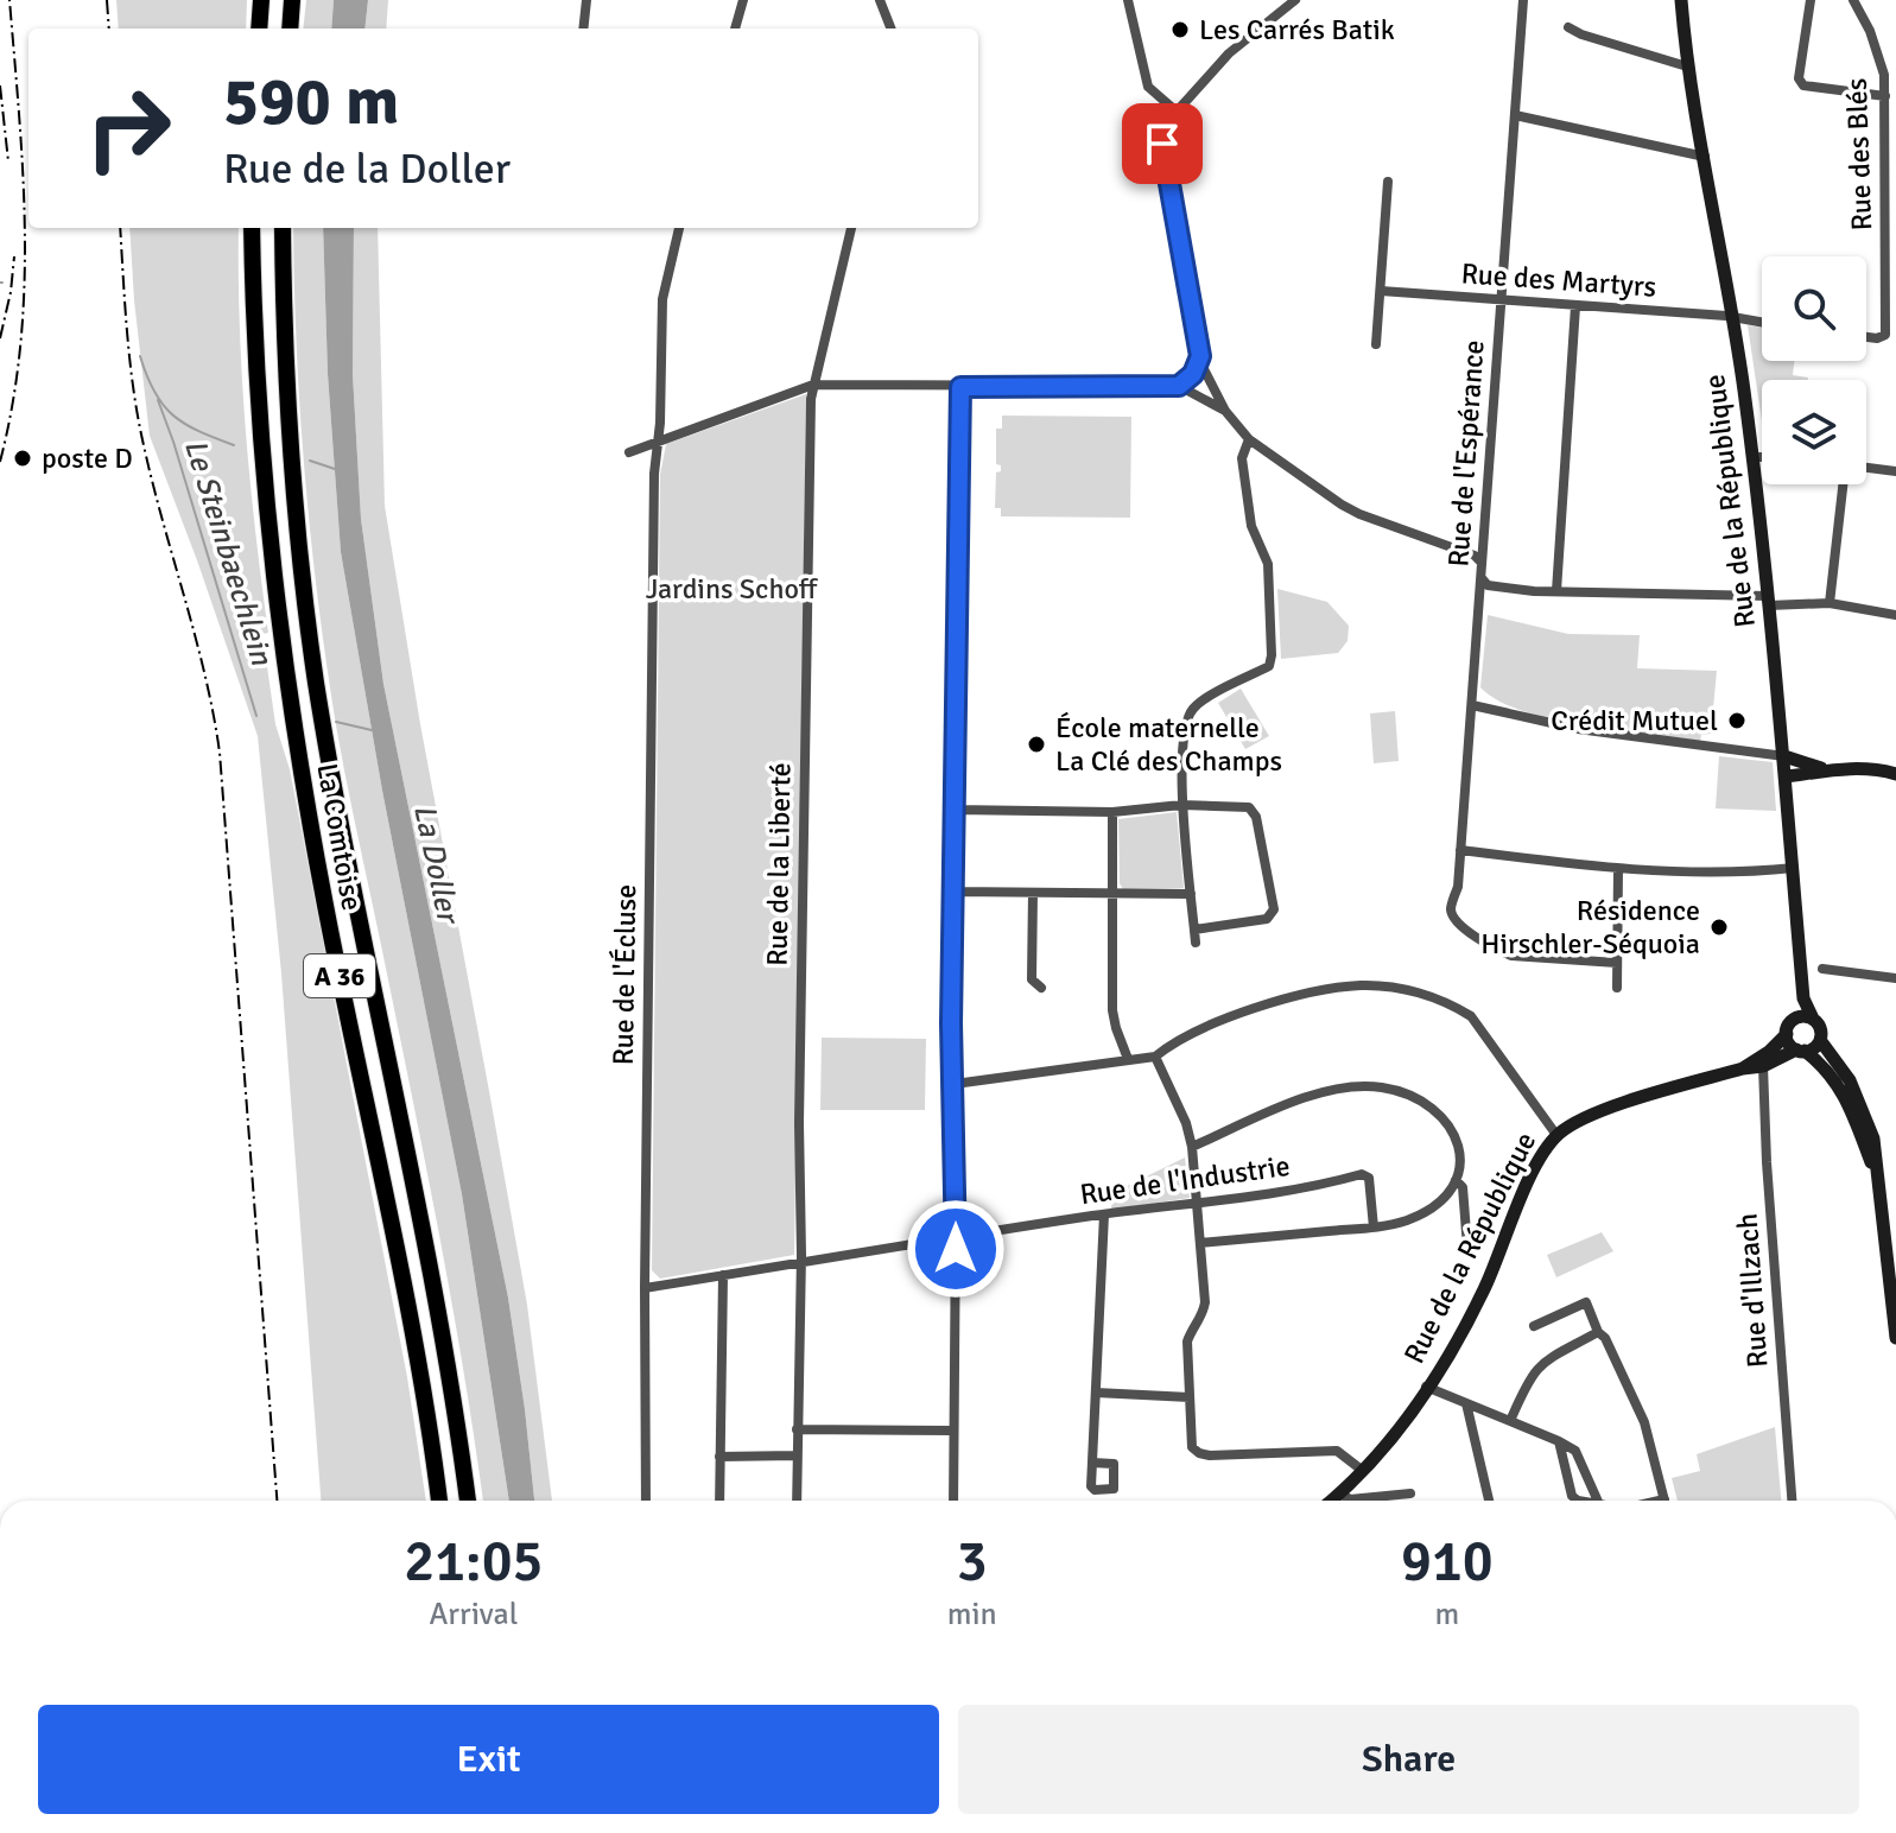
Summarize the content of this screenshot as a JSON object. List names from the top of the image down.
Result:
{
  "streets": {
    "highway": ["La Comtoise", "A 36"],
    "main road": ["Rue de la République"],
    "street": [
      "Rue des Blés",
      "Rue des Martyrs",
      "Rue de l'Espérance",
      "Rue de la Liberté",
      "Rue de l'Écluse",
      "Rue de l'Industrie",
      "Rue d'Illzach"
    ]
  },
  "crossings": [
    ["Rue des Martyrs", "Rue de l'Espérance"],
    ["Rue des Martyrs", "Rue de la République"],
    ["Rue de la République", "Rue d'Illzach"],
    ["Rue de la Liberté", "Rue de l'Industrie"],
    ["Rue de l'Écluse", "Rue de l'Industrie"]
  ],
  "water": ["Le Steinbaechlein", "La Doller"],
  "parks": ["Jardins Schoff"],
  "places": [
    "Les Carrés Batik",
    "poste D",
    "Crédit Mutuel",
    "École maternelle La Clé des Champs",
    "Résidence Hirschler-Séquoia"
  ],
  "page": {
    "turn": ["590 m", "Rue de la Doller"],
    "eta": [
      "21:05",
      "Arrival",
      "3",
      "min",
      "910",
      "m"
    ],
    "buttons": ["Exit", "Share"]
  }
}
